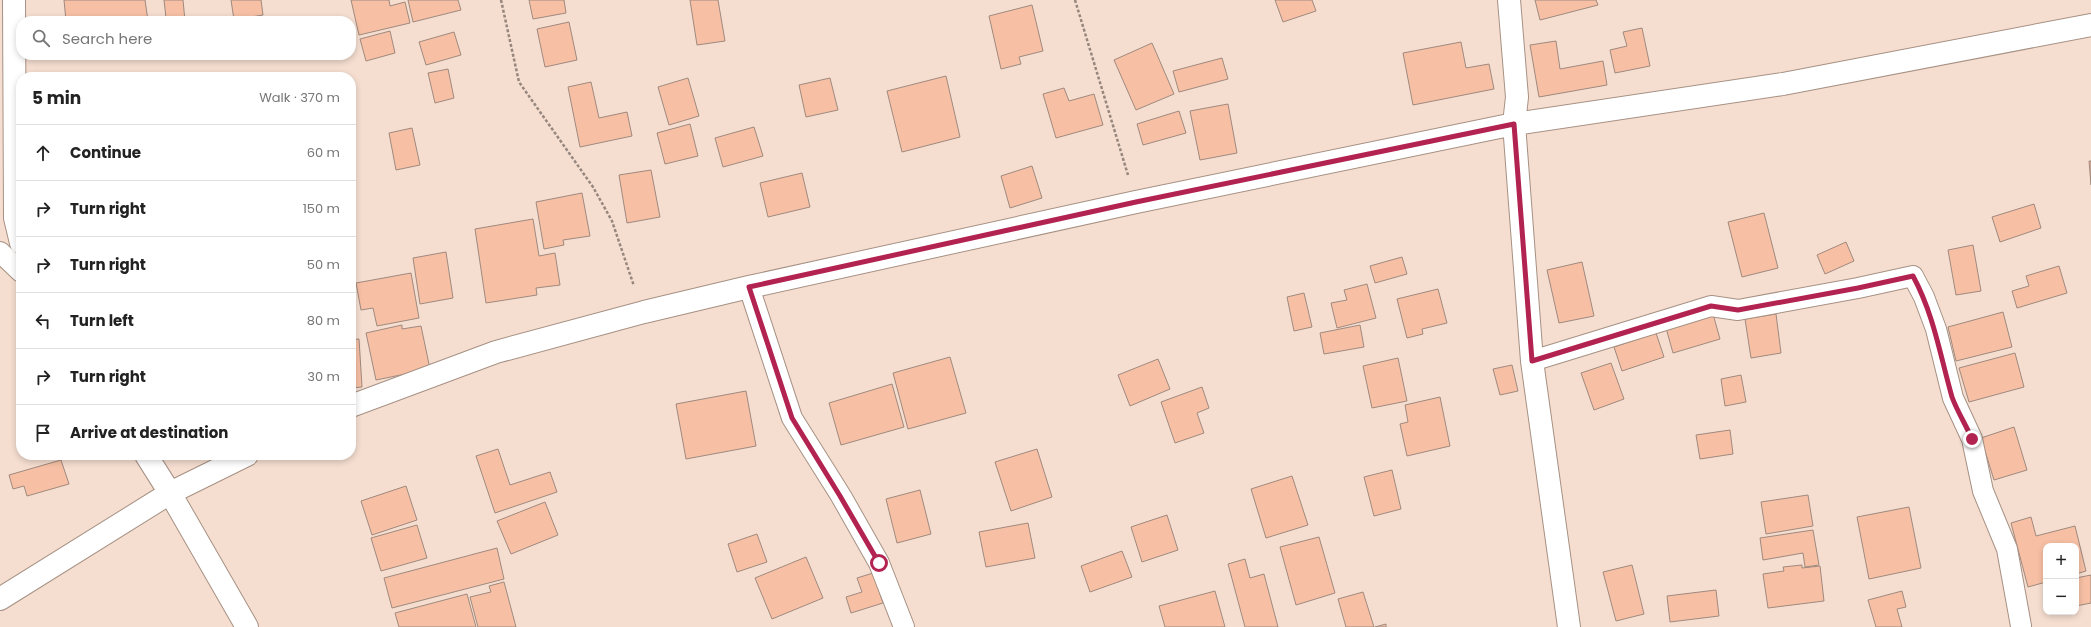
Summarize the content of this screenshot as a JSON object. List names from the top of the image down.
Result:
{
  "page": {
    "search": "Search here",
    "heading": ["5 min", "Walk · 370 m"],
    "list": [
      ["Continue", "60 m"],
      ["Turn right", "150 m"],
      ["Turn right", "50 m"],
      ["Turn left", "80 m"],
      ["Turn right", "30 m"],
      "Arrive at destination"
    ],
    "map_buttons": ["+", "−"]
  }
}
